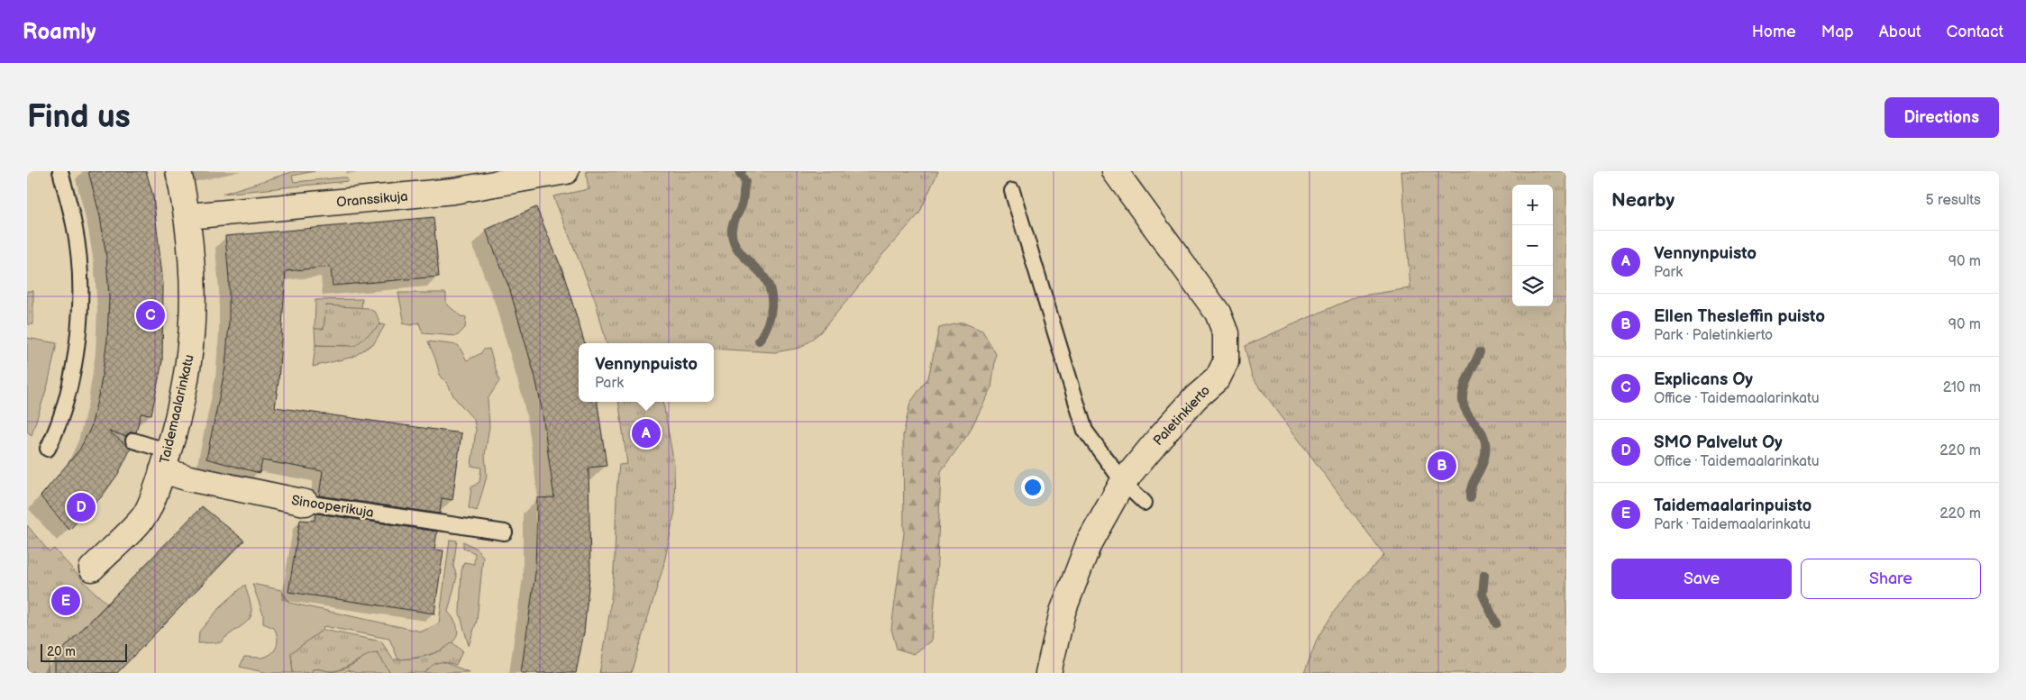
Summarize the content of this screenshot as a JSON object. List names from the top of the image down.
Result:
{
  "streets": {
    "street": [
      "Oranssikuja",
      "Taidemaalarinkatu",
      "Paletinkierto",
      "Sinooperikuja"
    ]
  },
  "crossings": [
    ["Oranssikuja", "Taidemaalarinkatu"],
    ["Taidemaalarinkatu", "Sinooperikuja"]
  ],
  "scale_bar": "20 m",
  "page": {
    "header": "Roamly",
    "nav": [
      "Home",
      "Map",
      "About",
      "Contact"
    ],
    "buttons": [
      "Directions",
      ["Save", "Share"]
    ],
    "title": "Find us",
    "heading": ["Nearby", "5 results"],
    "map_buttons": ["+", "−"],
    "list": [
      {
        "mark": "A",
        "name": "Vennynpuisto",
        "note": "Park",
        "value": "90 m"
      },
      {
        "mark": "B",
        "name": "Ellen Thesleffin puisto",
        "note": "Park · Paletinkierto",
        "value": "90 m"
      },
      {
        "mark": "C",
        "name": "Explicans Oy",
        "note": "Office · Taidemaalarinkatu",
        "value": "210 m"
      },
      {
        "mark": "D",
        "name": "SMO Palvelut Oy",
        "note": "Office · Taidemaalarinkatu",
        "value": "220 m"
      },
      {
        "mark": "E",
        "name": "Taidemaalarinpuisto",
        "note": "Park · Taidemaalarinkatu",
        "value": "220 m"
      }
    ],
    "pins": [
      "C",
      "A",
      "B",
      "D",
      "E"
    ],
    "popup": ["Vennynpuisto", "Park"],
    "scale": "20 m"
  }
}
